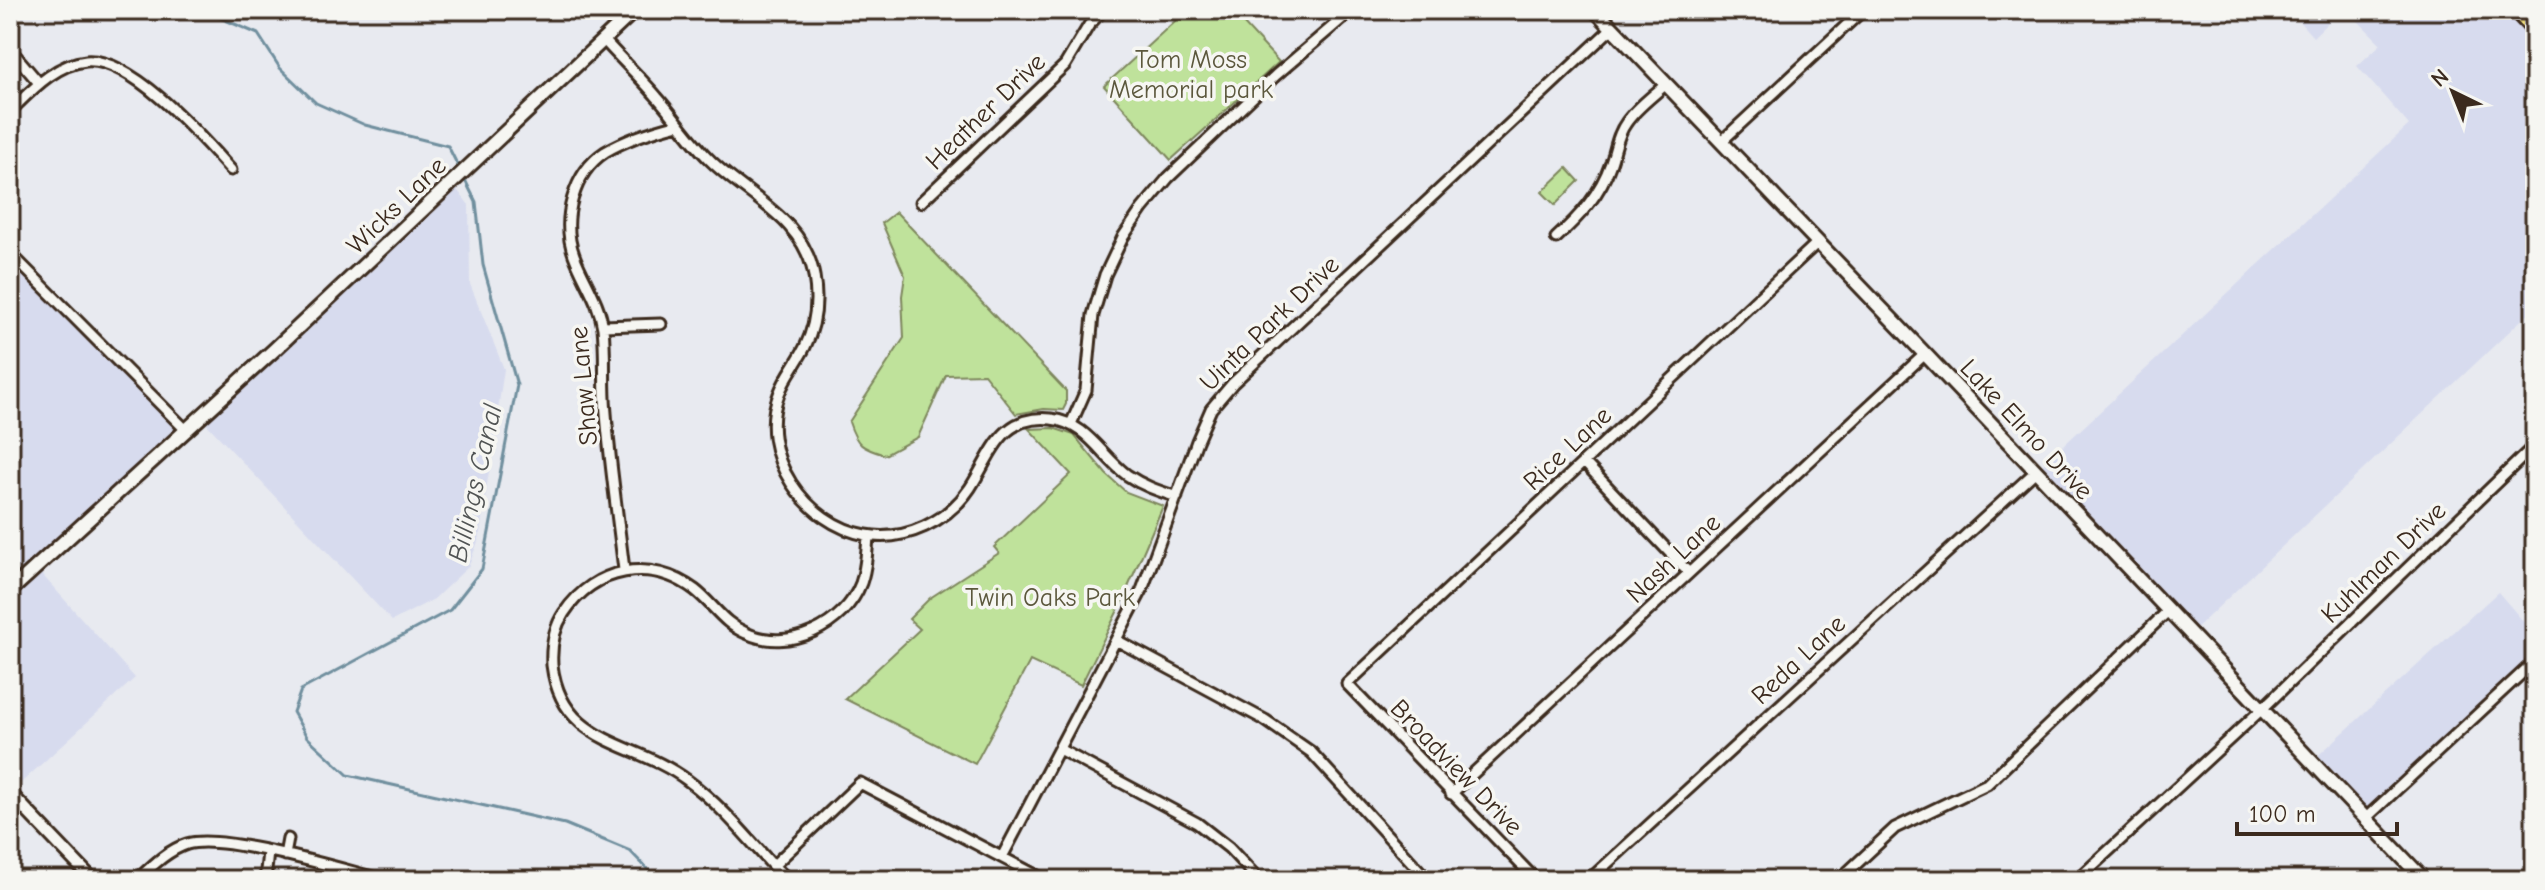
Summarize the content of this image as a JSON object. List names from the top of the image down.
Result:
{
  "streets": {
    "main road": ["Wicks Lane", "Lake Elmo Drive"],
    "street": [
      "Heather Drive",
      "Uinta Park Drive",
      "Shaw Lane",
      "Rice Lane",
      "Nash Lane",
      "Kuhlman Drive",
      "Reda Lane",
      "Broadview Drive"
    ]
  },
  "crossings": [
    ["Uinta Park Drive", "Lake Elmo Drive"],
    ["Lake Elmo Drive", "Rice Lane"],
    ["Lake Elmo Drive", "Nash Lane"],
    ["Lake Elmo Drive", "Kuhlman Drive"],
    ["Lake Elmo Drive", "Reda Lane"],
    ["Rice Lane", "Broadview Drive"],
    ["Nash Lane", "Broadview Drive"]
  ],
  "water": ["Billings Canal"],
  "parks": ["Tom Moss Memorial park", "Twin Oaks Park"],
  "scale_bar": "100 m",
  "north": "top left"
}
